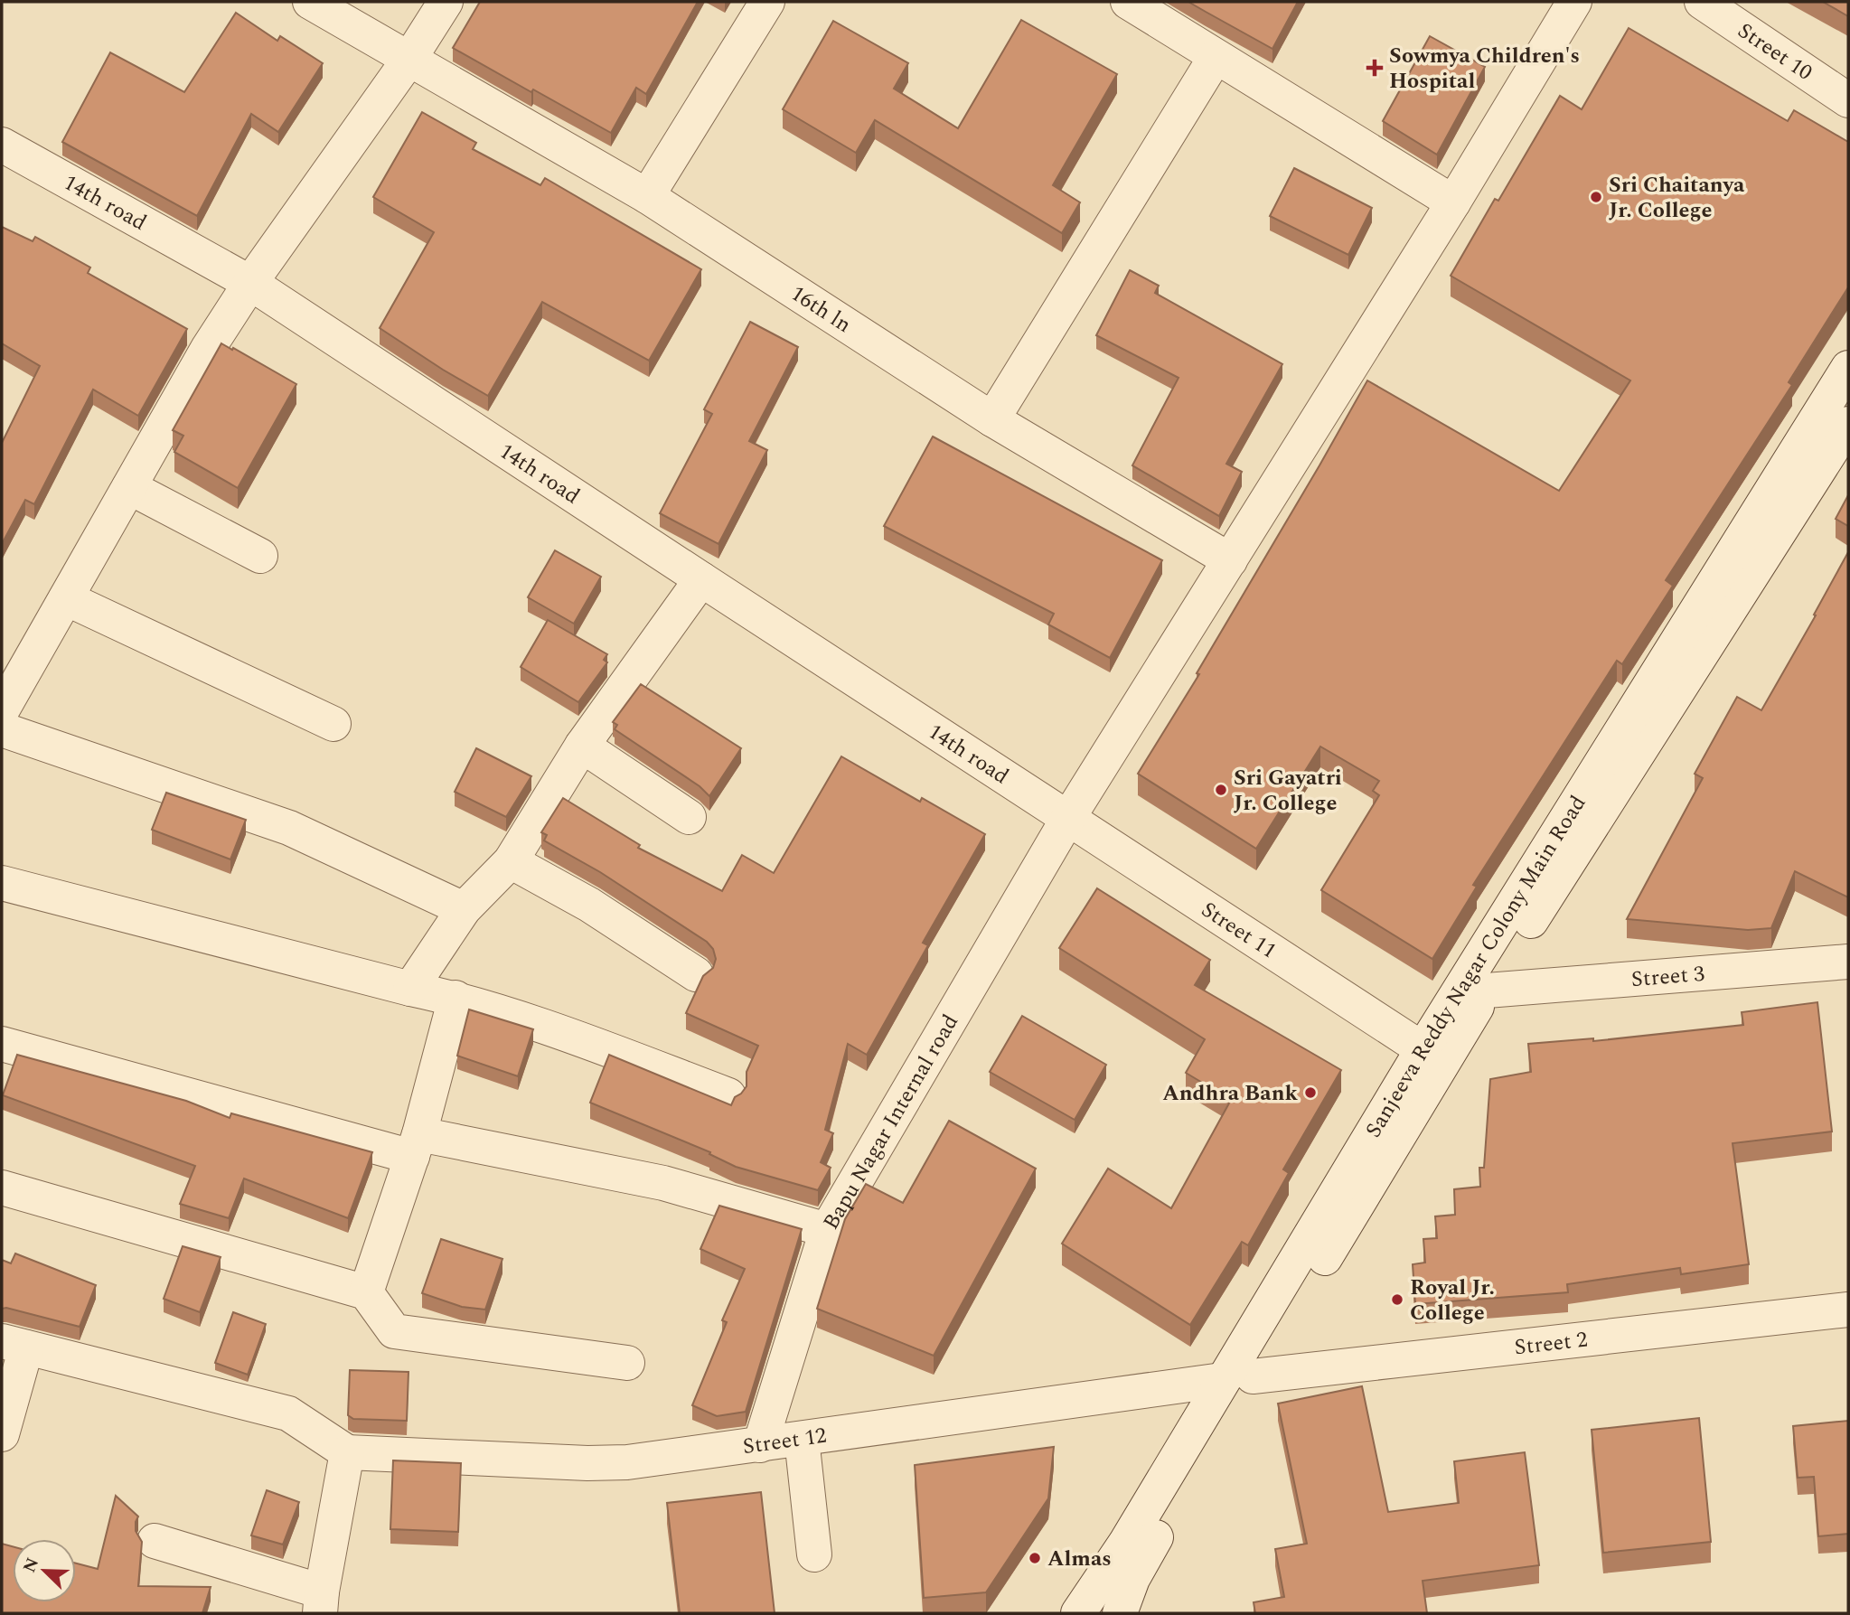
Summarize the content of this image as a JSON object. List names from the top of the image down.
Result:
{
  "streets": {
    "street": [
      "Street 10",
      "14th road",
      "16th ln",
      "Street 11",
      "Sanjeeva Reddy Nagar Colony Main Road",
      "Street 3",
      "Bapu Nagar Internal road",
      "Street 2",
      "Street 12"
    ]
  },
  "crossings": [
    ["14th road", "Street 11"],
    ["14th road", "Bapu Nagar Internal road"],
    ["16th ln", "Bapu Nagar Internal road"],
    ["Street 11", "Sanjeeva Reddy Nagar Colony Main Road"],
    ["Street 11", "Bapu Nagar Internal road"],
    ["Sanjeeva Reddy Nagar Colony Main Road", "Street 3"],
    ["Sanjeeva Reddy Nagar Colony Main Road", "Street 2"],
    ["Sanjeeva Reddy Nagar Colony Main Road", "Street 12"],
    ["Bapu Nagar Internal road", "Street 12"],
    ["Street 2", "Street 12"]
  ],
  "places": {
    "health": ["Sowmya Children's Hospital"],
    "other": [
      "Sri Chaitanya Jr. College",
      "Sri Gayatri Jr. College",
      "Andhra Bank",
      "Royal Jr. College",
      "Almas"
    ]
  },
  "north": "top left"
}
